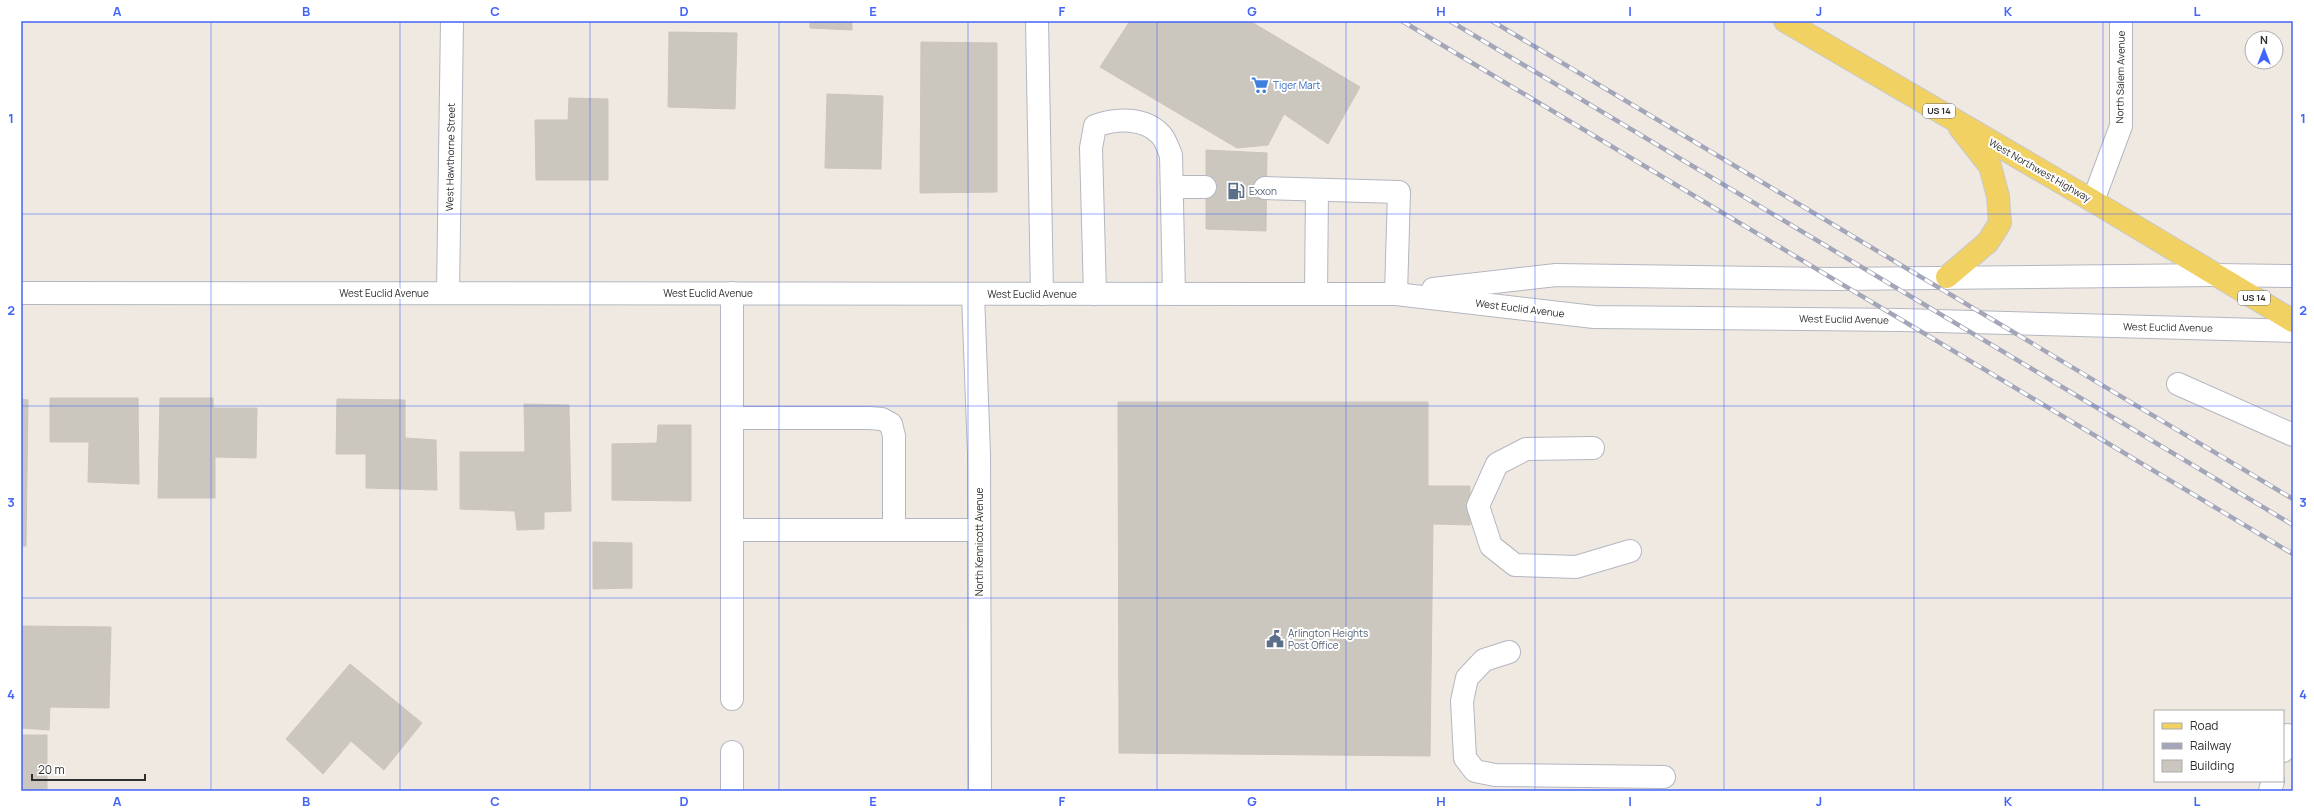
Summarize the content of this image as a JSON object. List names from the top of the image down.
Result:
{
  "streets": {
    "main road": [
      "North Salem Avenue",
      "US 14",
      "West Hawthorne Street",
      "West Northwest Highway",
      "West Euclid Avenue",
      "North Kennicott Avenue"
    ]
  },
  "crossings": [
    ["North Salem Avenue", "West Northwest Highway"],
    ["West Hawthorne Street", "West Euclid Avenue"],
    ["West Northwest Highway", "West Euclid Avenue"],
    ["West Euclid Avenue", "North Kennicott Avenue"]
  ],
  "places": {
    "supermarket": ["Tiger Mart"],
    "fuel station": ["Exxon"],
    "public building": ["Arlington Heights Post Office"]
  },
  "legend": ["Road", "Railway", "Building"],
  "scale_bar": "20 m",
  "north": "top",
  "grid": {
    "columns": [
      "A",
      "B",
      "C",
      "D",
      "E",
      "F",
      "G",
      "H",
      "I",
      "J",
      "K",
      "L"
    ],
    "rows": [
      "1",
      "2",
      "3",
      "4"
    ]
  }
}
